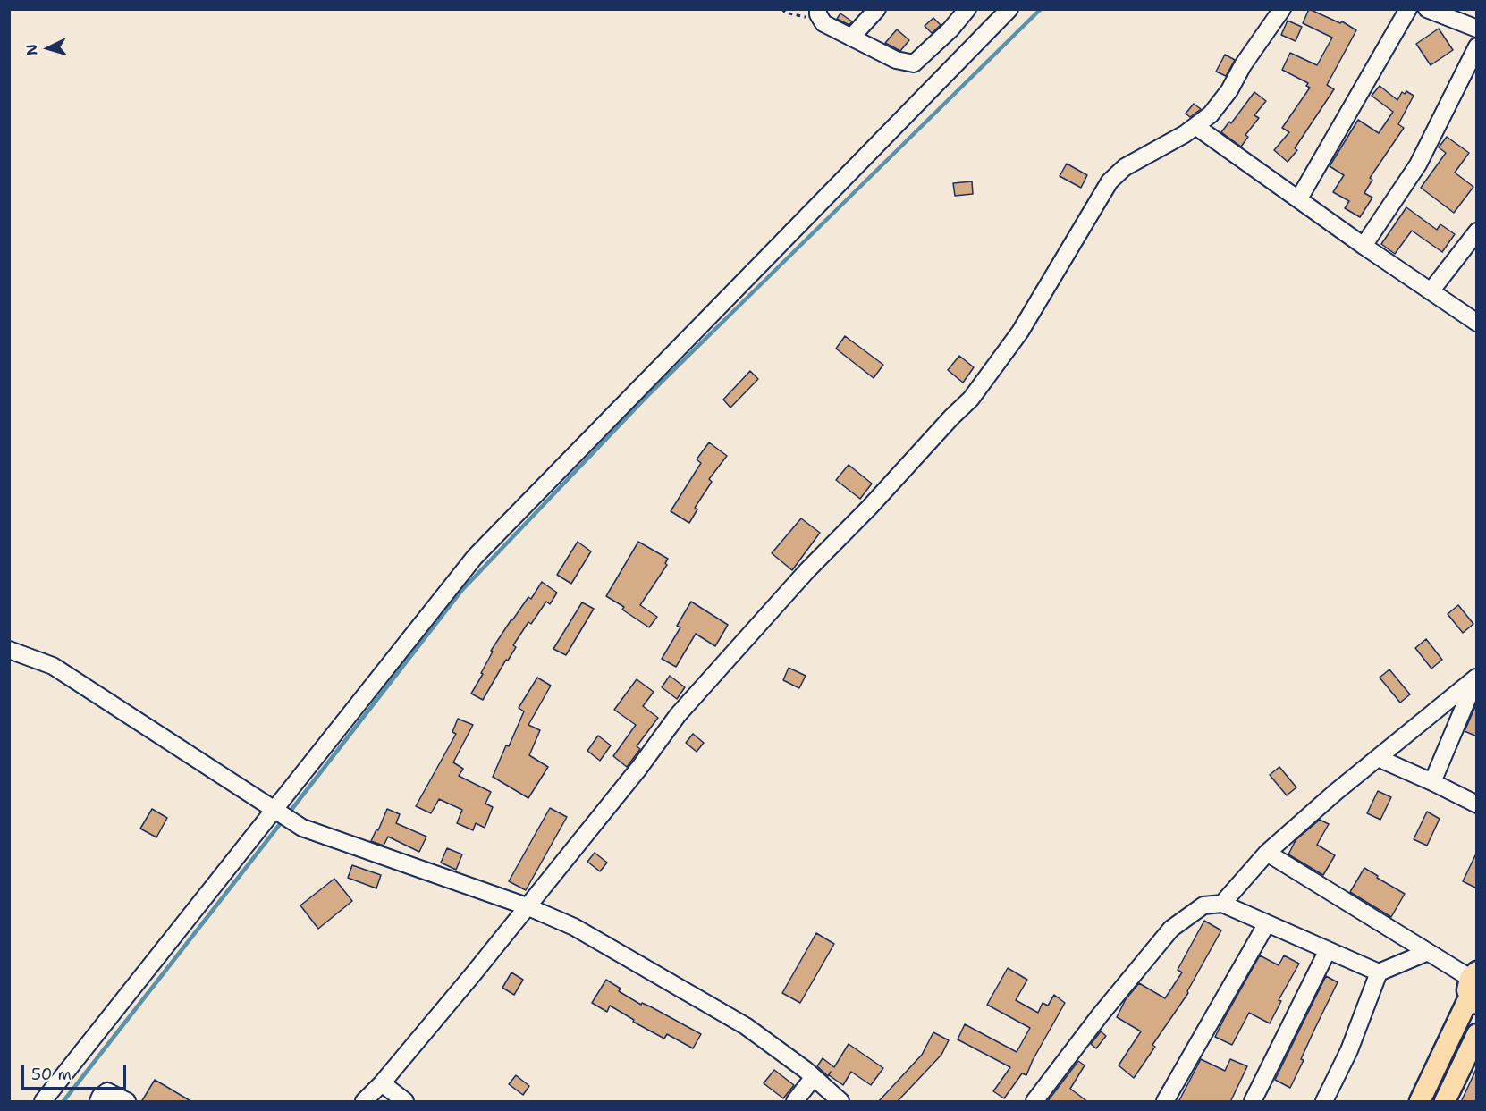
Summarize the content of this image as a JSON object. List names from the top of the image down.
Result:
{
  "scale_bar": "50 m",
  "north": "left"
}
